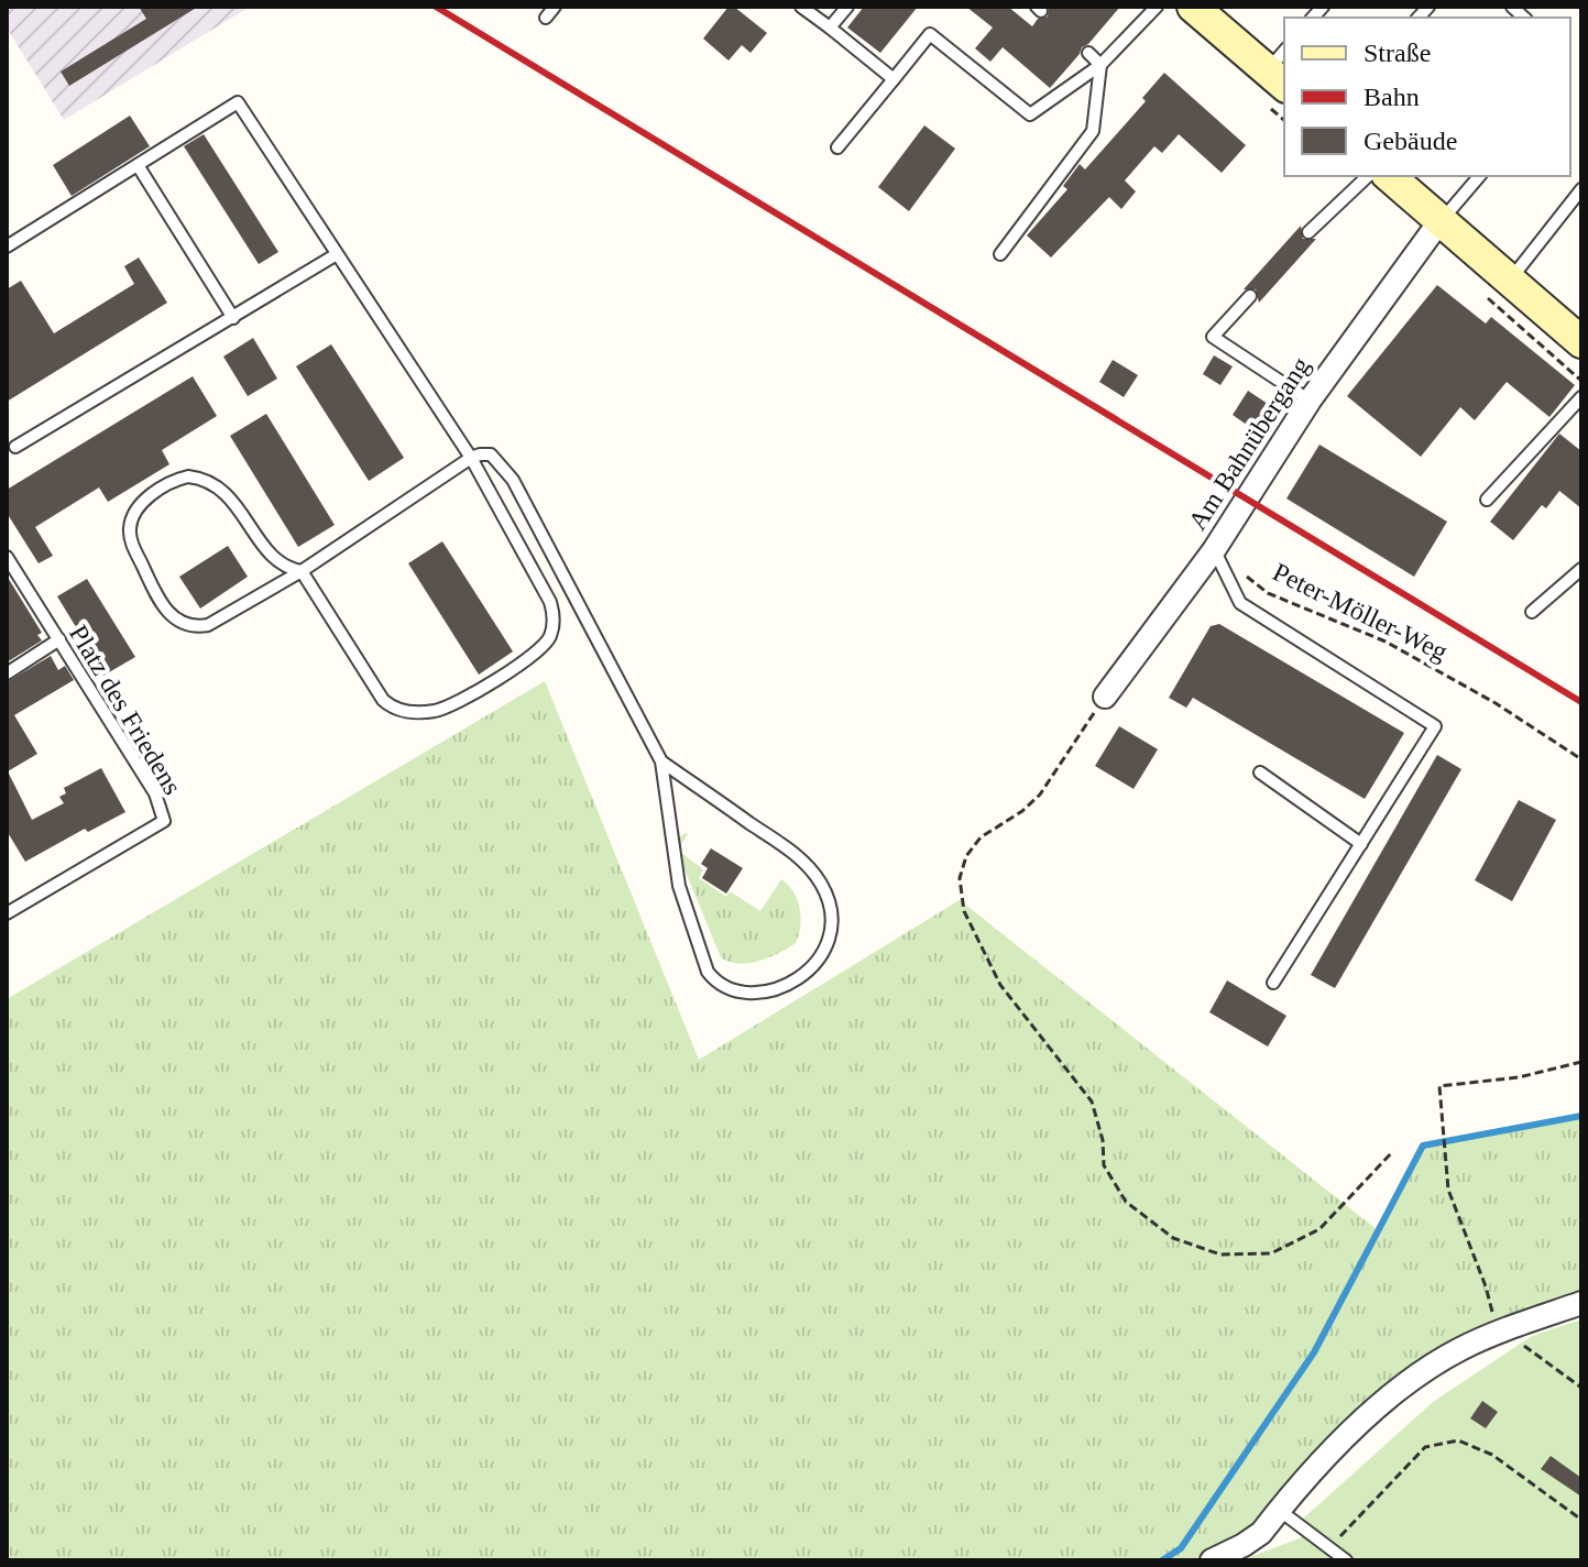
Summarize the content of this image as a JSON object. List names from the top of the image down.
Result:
{
  "streets": {
    "street": ["Am Bahnübergang"],
    "lane": ["Platz des Friedens"],
    "path": ["Peter-Möller-Weg"]
  },
  "crossings": [
    ["Am Bahnübergang", "Peter-Möller-Weg"]
  ],
  "legend": ["Straße", "Bahn", "Gebäude"]
}
